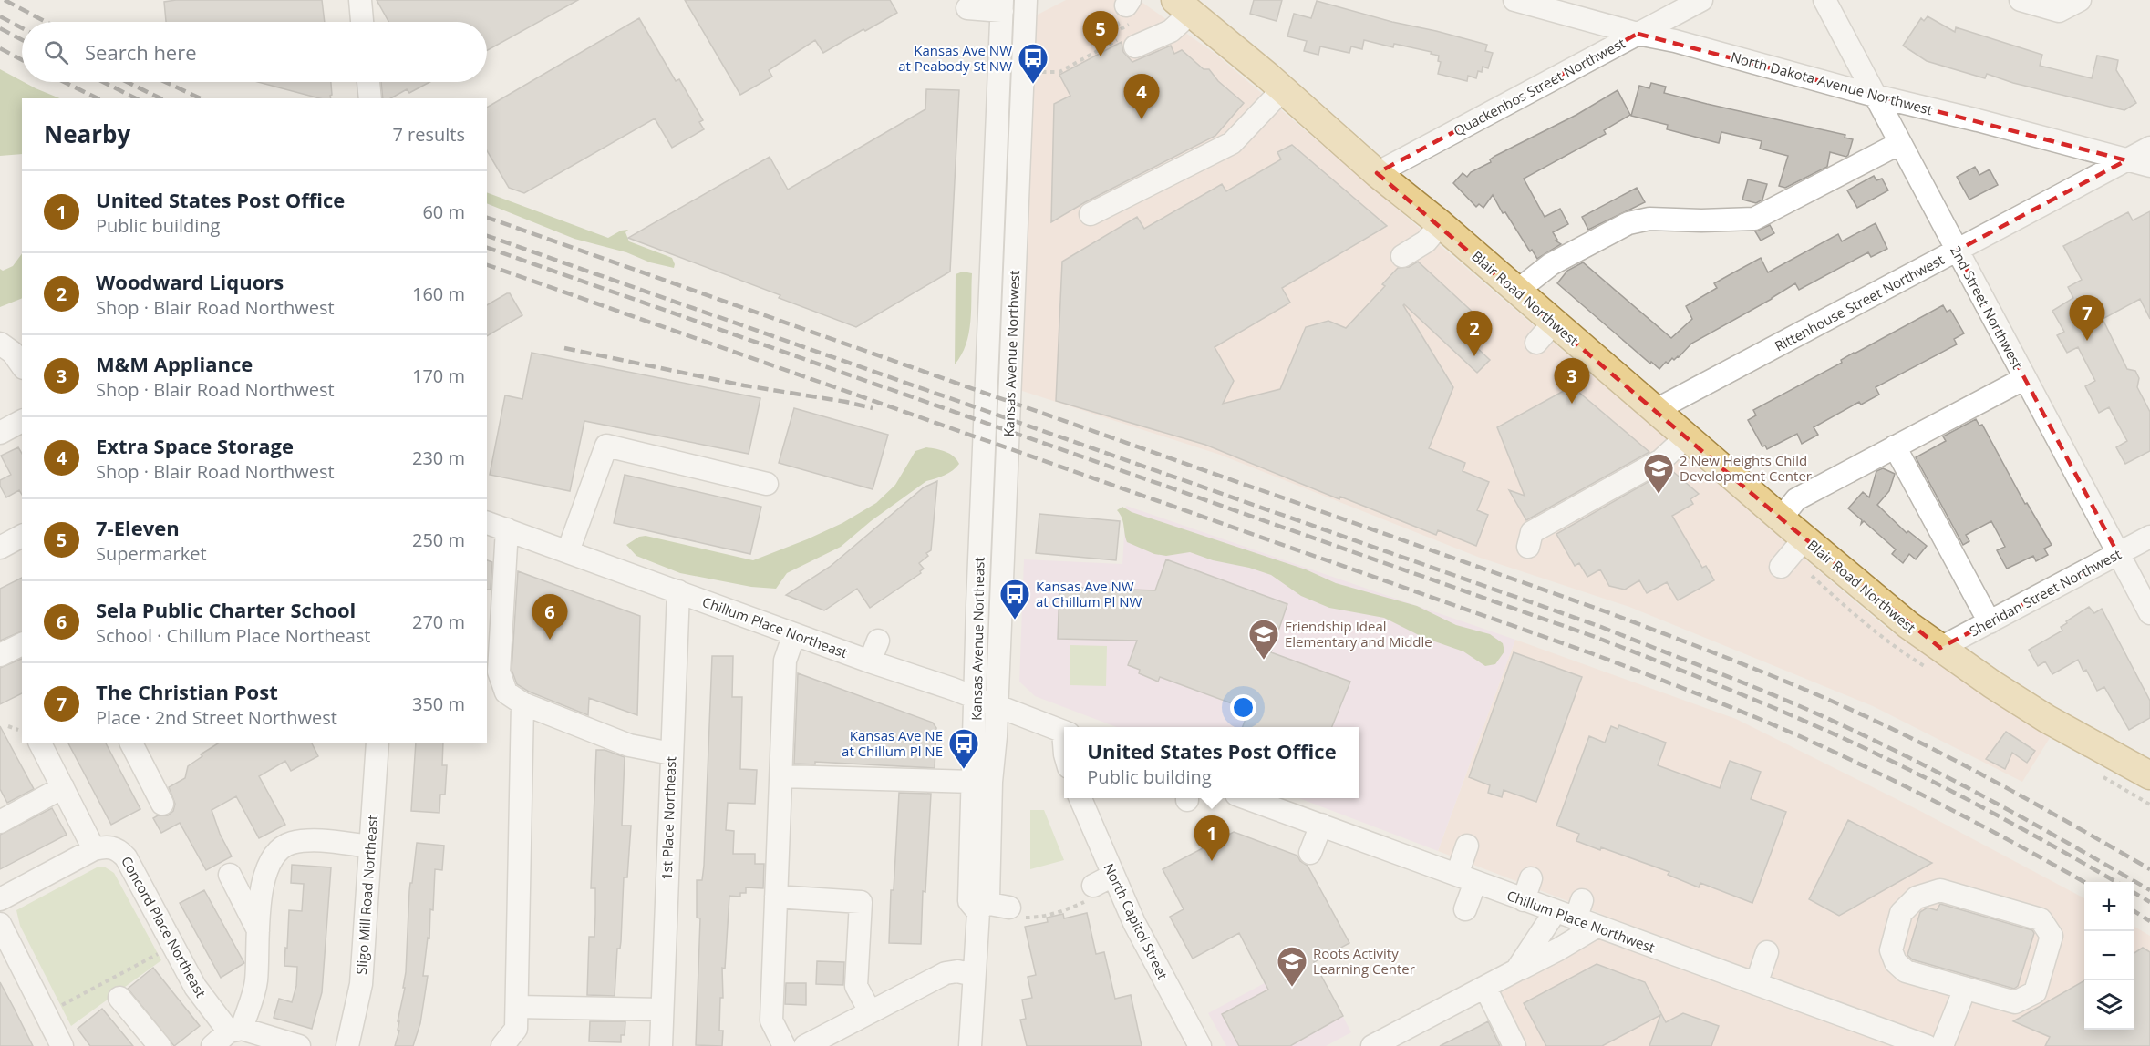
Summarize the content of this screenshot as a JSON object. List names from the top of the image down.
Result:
{
  "streets": {
    "main road": ["Blair Road Northwest"],
    "street": [
      "North Dakota Avenue Northwest",
      "Quackenbos Street Northwest",
      "Rittenhouse Street Northwest",
      "2nd Street Northwest",
      "Kansas Avenue Northwest",
      "Sheridan Street Northwest",
      "Chillum Place Northeast",
      "Kansas Avenue Northeast",
      "1st Place Northeast",
      "Sligo Mill Road Northeast",
      "North Capitol Street",
      "Chillum Place Northwest",
      "Concord Place Northeast"
    ]
  },
  "crossings": [
    ["North Dakota Avenue Northwest", "Quackenbos Street Northwest"],
    ["North Dakota Avenue Northwest", "Rittenhouse Street Northwest"],
    ["North Dakota Avenue Northwest", "2nd Street Northwest"],
    ["Quackenbos Street Northwest", "Blair Road Northwest"],
    ["Blair Road Northwest", "Rittenhouse Street Northwest"],
    ["Blair Road Northwest", "Sheridan Street Northwest"],
    ["Rittenhouse Street Northwest", "2nd Street Northwest"],
    ["2nd Street Northwest", "Sheridan Street Northwest"],
    ["Kansas Avenue Northwest", "Chillum Place Northeast"],
    ["Kansas Avenue Northwest", "Kansas Avenue Northeast"],
    ["Chillum Place Northeast", "Kansas Avenue Northeast"],
    ["Chillum Place Northeast", "1st Place Northeast"]
  ],
  "places": {
    "bus stop": ["Kansas Ave NW at Peabody St NW", "Kansas Ave NW at Chillum Pl NW", "Kansas Ave NE at Chillum Pl NE"],
    "school or university": ["2 New Heights Child Development Center", "Friendship Ideal Elementary and Middle", "Roots Activity Learning Center"]
  },
  "page": {
    "pins": [
      "5",
      "4",
      "7",
      "2",
      "3",
      "6",
      "1"
    ],
    "search": "Search here",
    "heading": ["Nearby", "7 results"],
    "list": [
      {
        "mark": "1",
        "name": "United States Post Office",
        "note": "Public building",
        "value": "60 m"
      },
      {
        "mark": "2",
        "name": "Woodward Liquors",
        "note": "Shop · Blair Road Northwest",
        "value": "160 m"
      },
      {
        "mark": "3",
        "name": "M&M Appliance",
        "note": "Shop · Blair Road Northwest",
        "value": "170 m"
      },
      {
        "mark": "4",
        "name": "Extra Space Storage",
        "note": "Shop · Blair Road Northwest",
        "value": "230 m"
      },
      {
        "mark": "5",
        "name": "7-Eleven",
        "note": "Supermarket",
        "value": "250 m"
      },
      {
        "mark": "6",
        "name": "Sela Public Charter School",
        "note": "School · Chillum Place Northeast",
        "value": "270 m"
      },
      {
        "mark": "7",
        "name": "The Christian Post",
        "note": "Place · 2nd Street Northwest",
        "value": "350 m"
      }
    ],
    "popup": ["United States Post Office", "Public building"],
    "map_buttons": ["+", "−"]
  }
}
